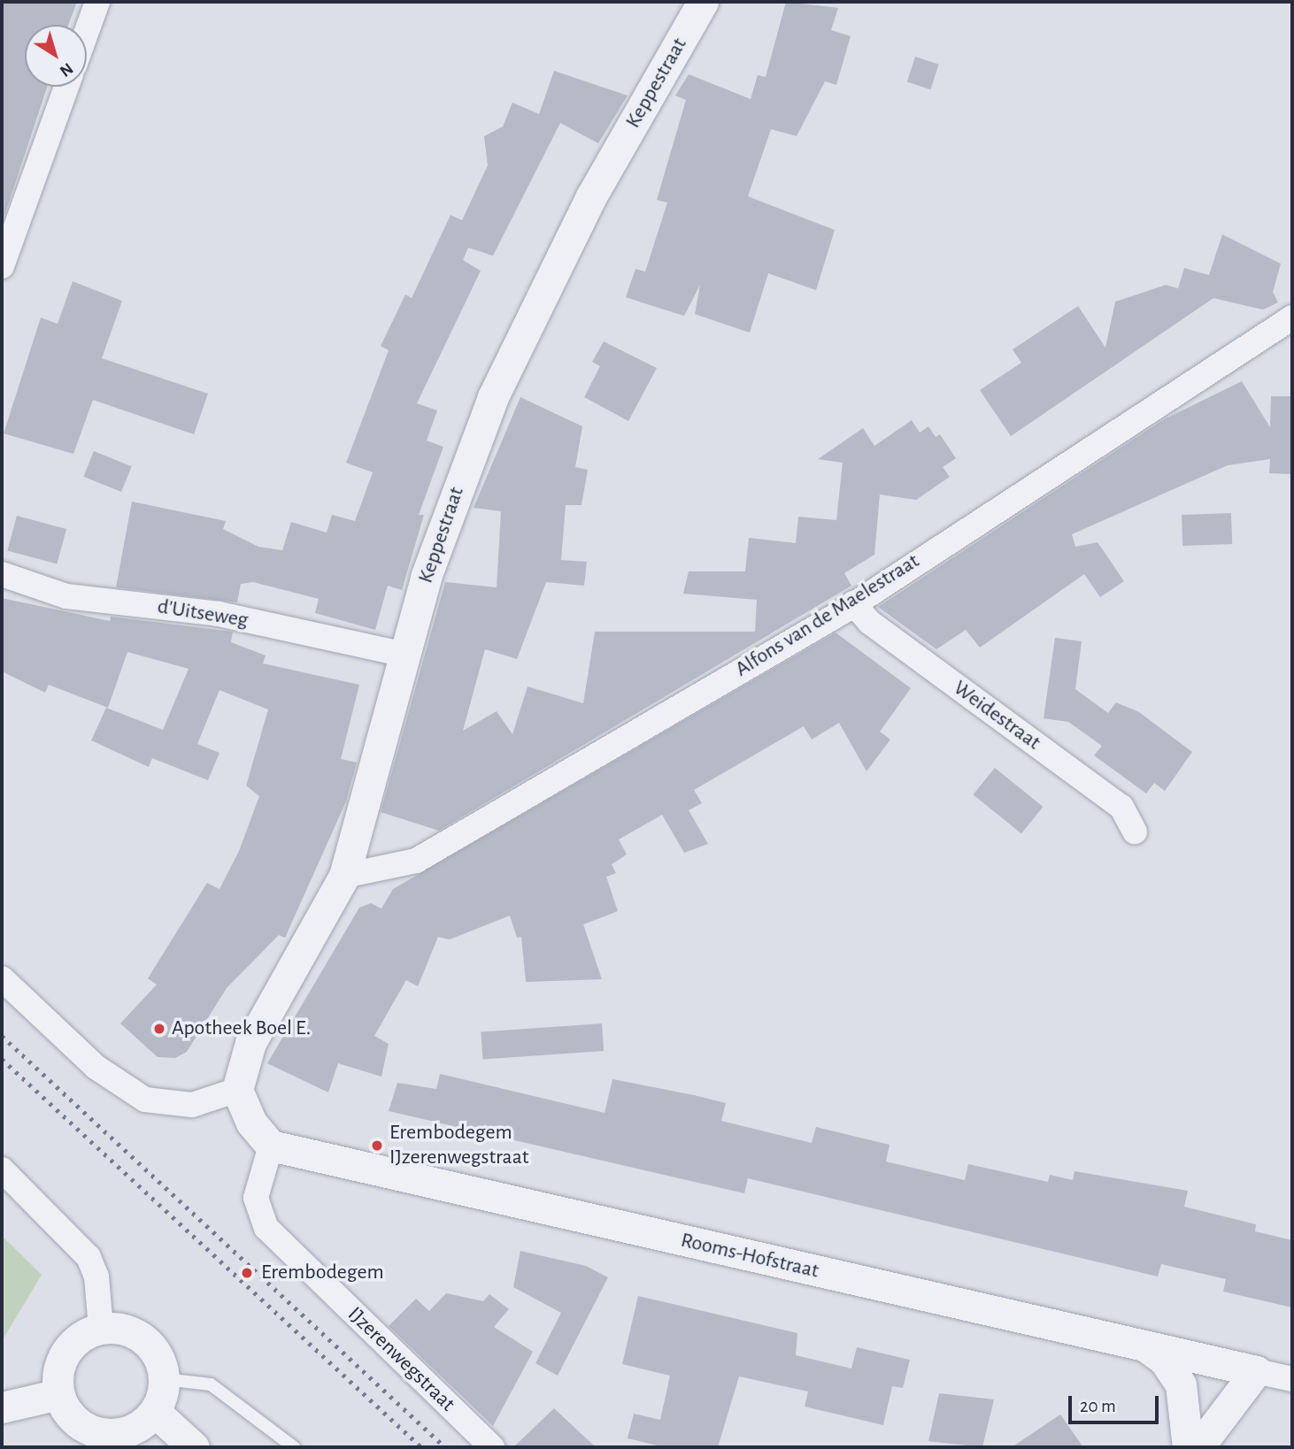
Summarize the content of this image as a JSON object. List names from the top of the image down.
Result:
{
  "streets": {
    "street": [
      "Keppestraat",
      "d'Uitseweg",
      "Alfons van de Maelestraat",
      "Weidestraat",
      "Rooms-Hofstraat",
      "IJzerenwegstraat"
    ]
  },
  "crossings": [
    ["Keppestraat", "d'Uitseweg"],
    ["Keppestraat", "Alfons van de Maelestraat"],
    ["Alfons van de Maelestraat", "Weidestraat"],
    ["Rooms-Hofstraat", "IJzerenwegstraat"]
  ],
  "places": ["Apotheek Boel E.", "Erembodegem IJzerenwegstraat", "Erembodegem"],
  "scale_bar": "20 m",
  "north": "bottom right"
}
